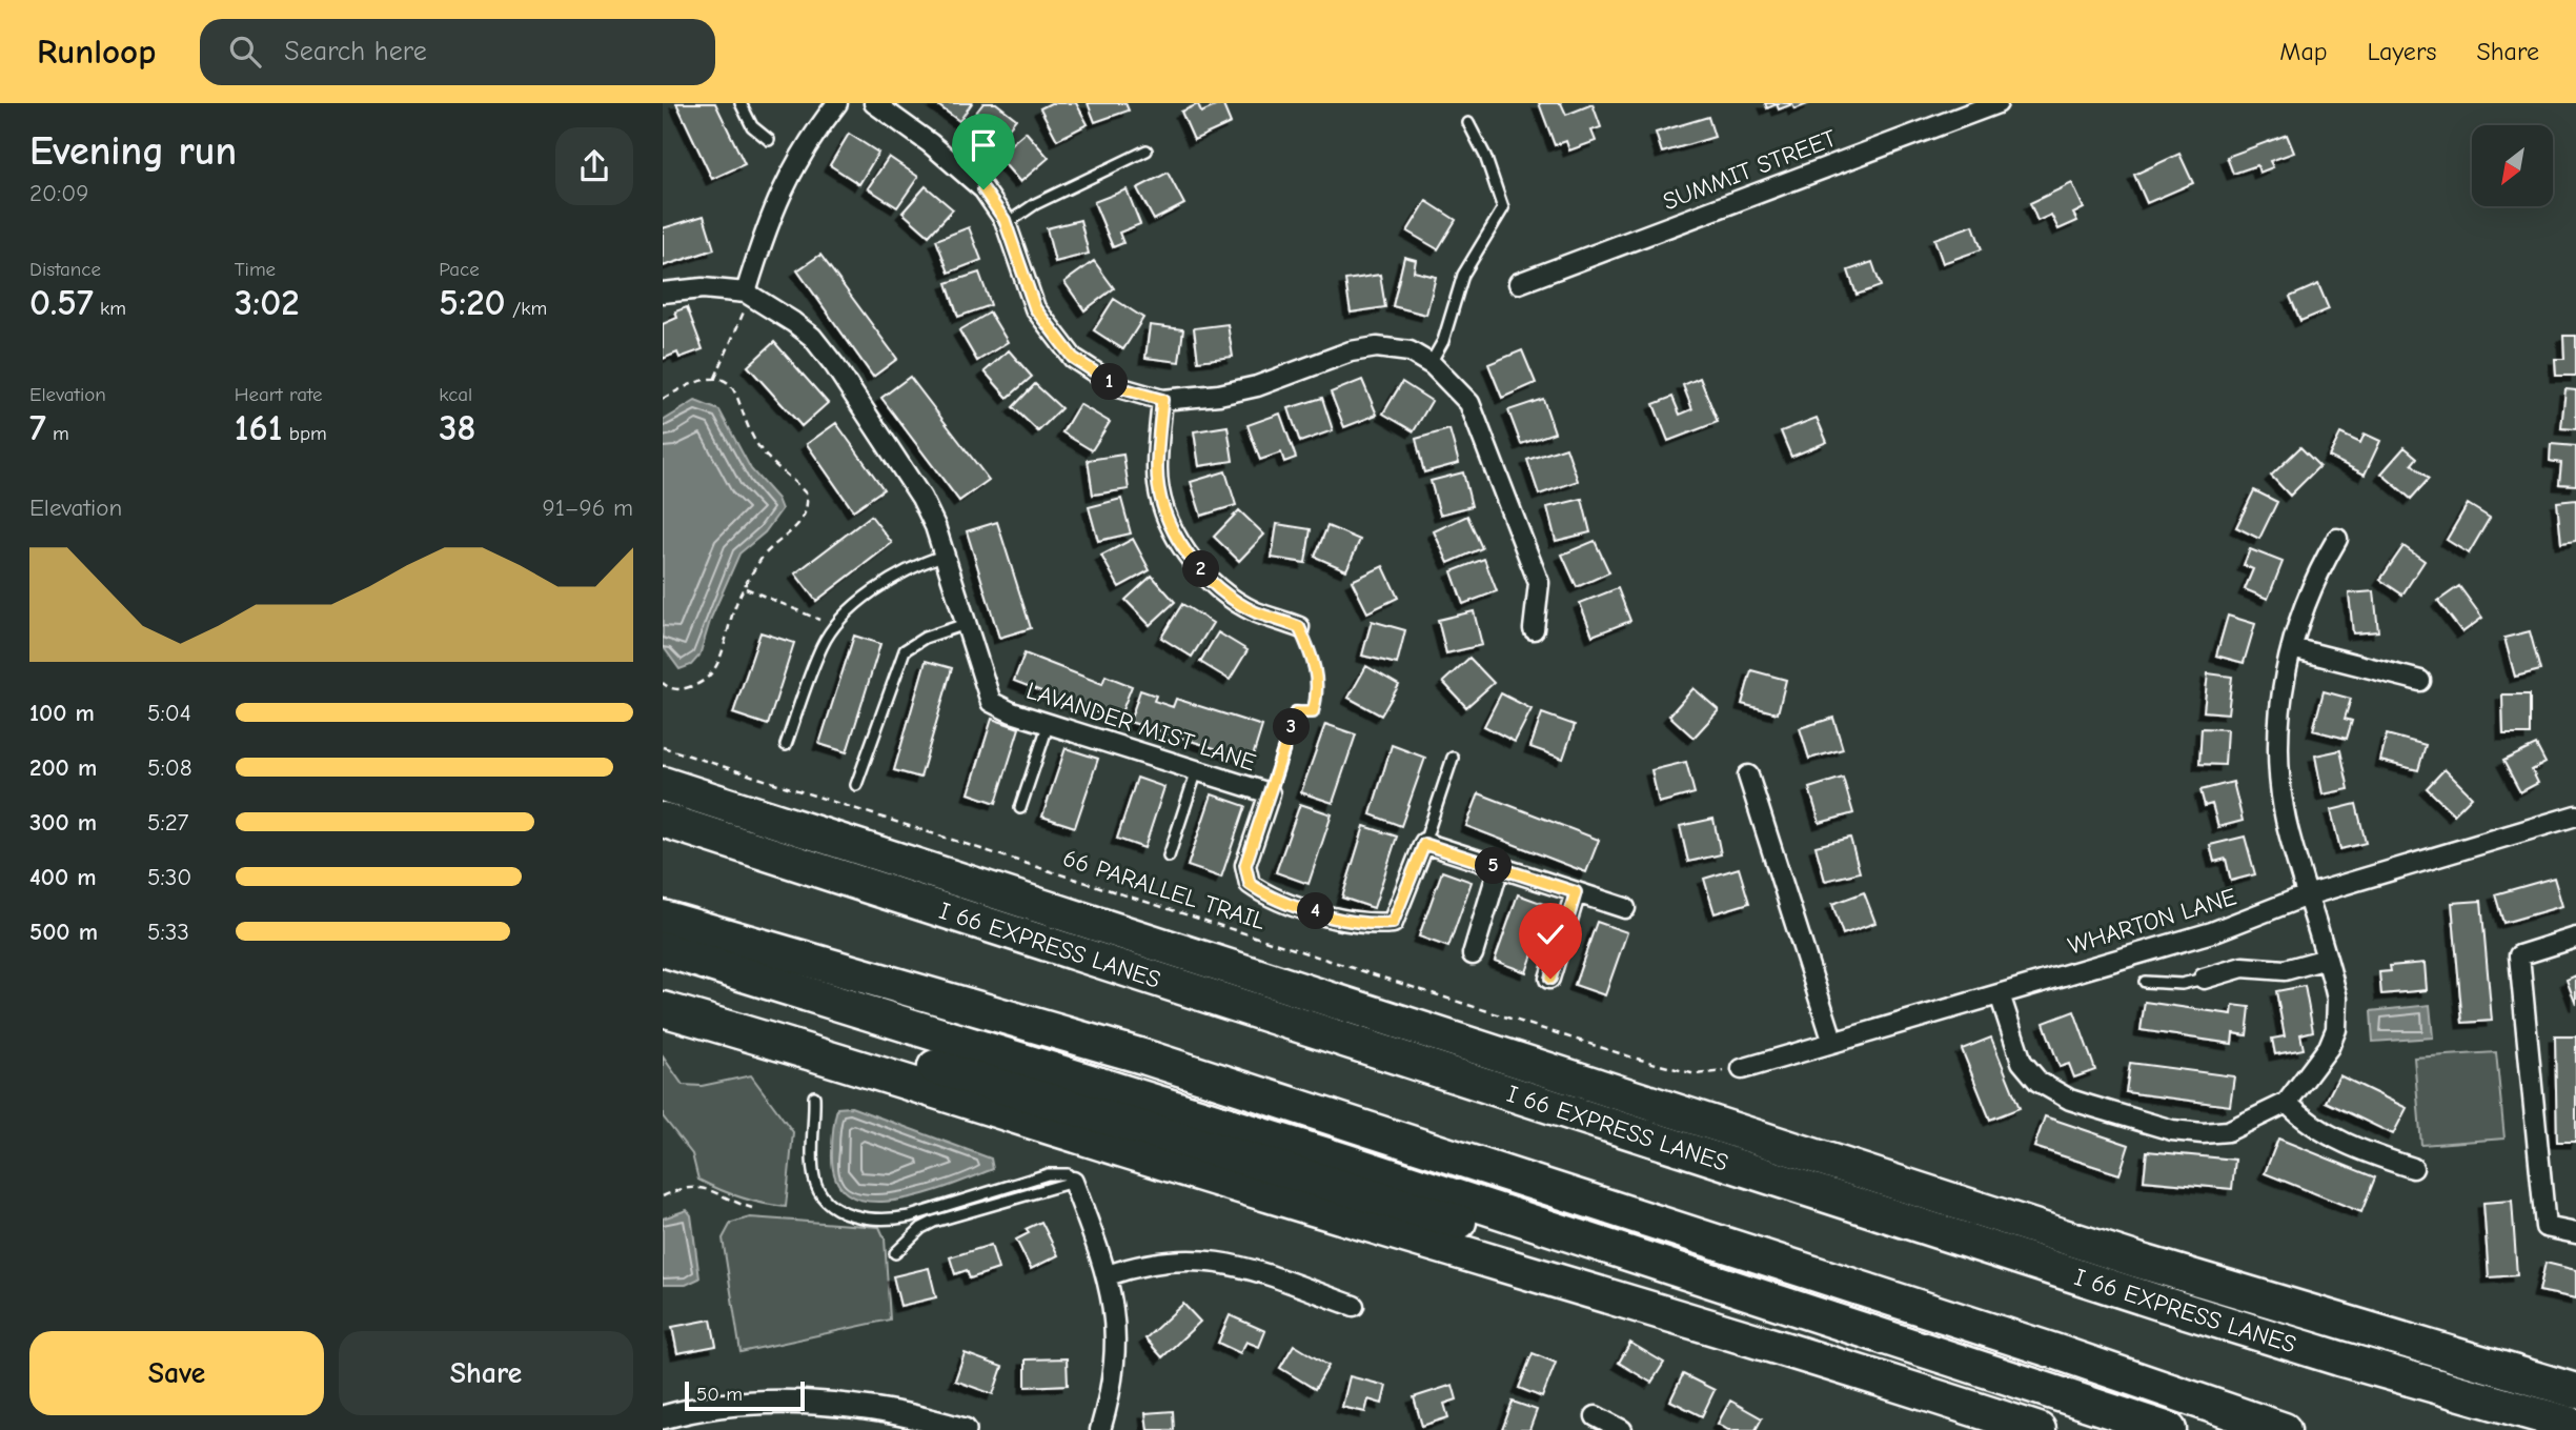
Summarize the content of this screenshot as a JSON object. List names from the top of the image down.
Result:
{
  "streets": {
    "highway": ["I 66 EXPRESS LANES"],
    "street": ["SUMMIT STREET", "LAVANDER MIST LANE", "WHARTON LANE"],
    "path": ["66 PARALLEL TRAIL"]
  },
  "crossings": [
    ["66 PARALLEL TRAIL", "WHARTON LANE"]
  ],
  "scale_bar": "50 m",
  "north": "bottom left",
  "page": {
    "header": "Runloop",
    "search": "Search here",
    "nav": ["Map", "Layers", "Share"],
    "heading": ["Evening run", "20:09"],
    "stats": [
      ["Distance", "0.57 km"],
      ["Time", "3:02"],
      ["Pace", "5:20 /km"],
      ["Elevation", "7 m"],
      ["Heart rate", "161 bpm"],
      ["kcal", "38"]
    ],
    "pins": [
      "1",
      "2",
      "3",
      "5",
      "4"
    ],
    "chart": ["Elevation", "91–96 m"],
    "list": [
      {
        "name": "100 m",
        "note": "5:04"
      },
      {
        "name": "200 m",
        "note": "5:08"
      },
      {
        "name": "300 m",
        "note": "5:27"
      },
      {
        "name": "400 m",
        "note": "5:30"
      },
      {
        "name": "500 m",
        "note": "5:33"
      }
    ],
    "buttons": ["Save", "Share"],
    "scale": "50 m"
  }
}
